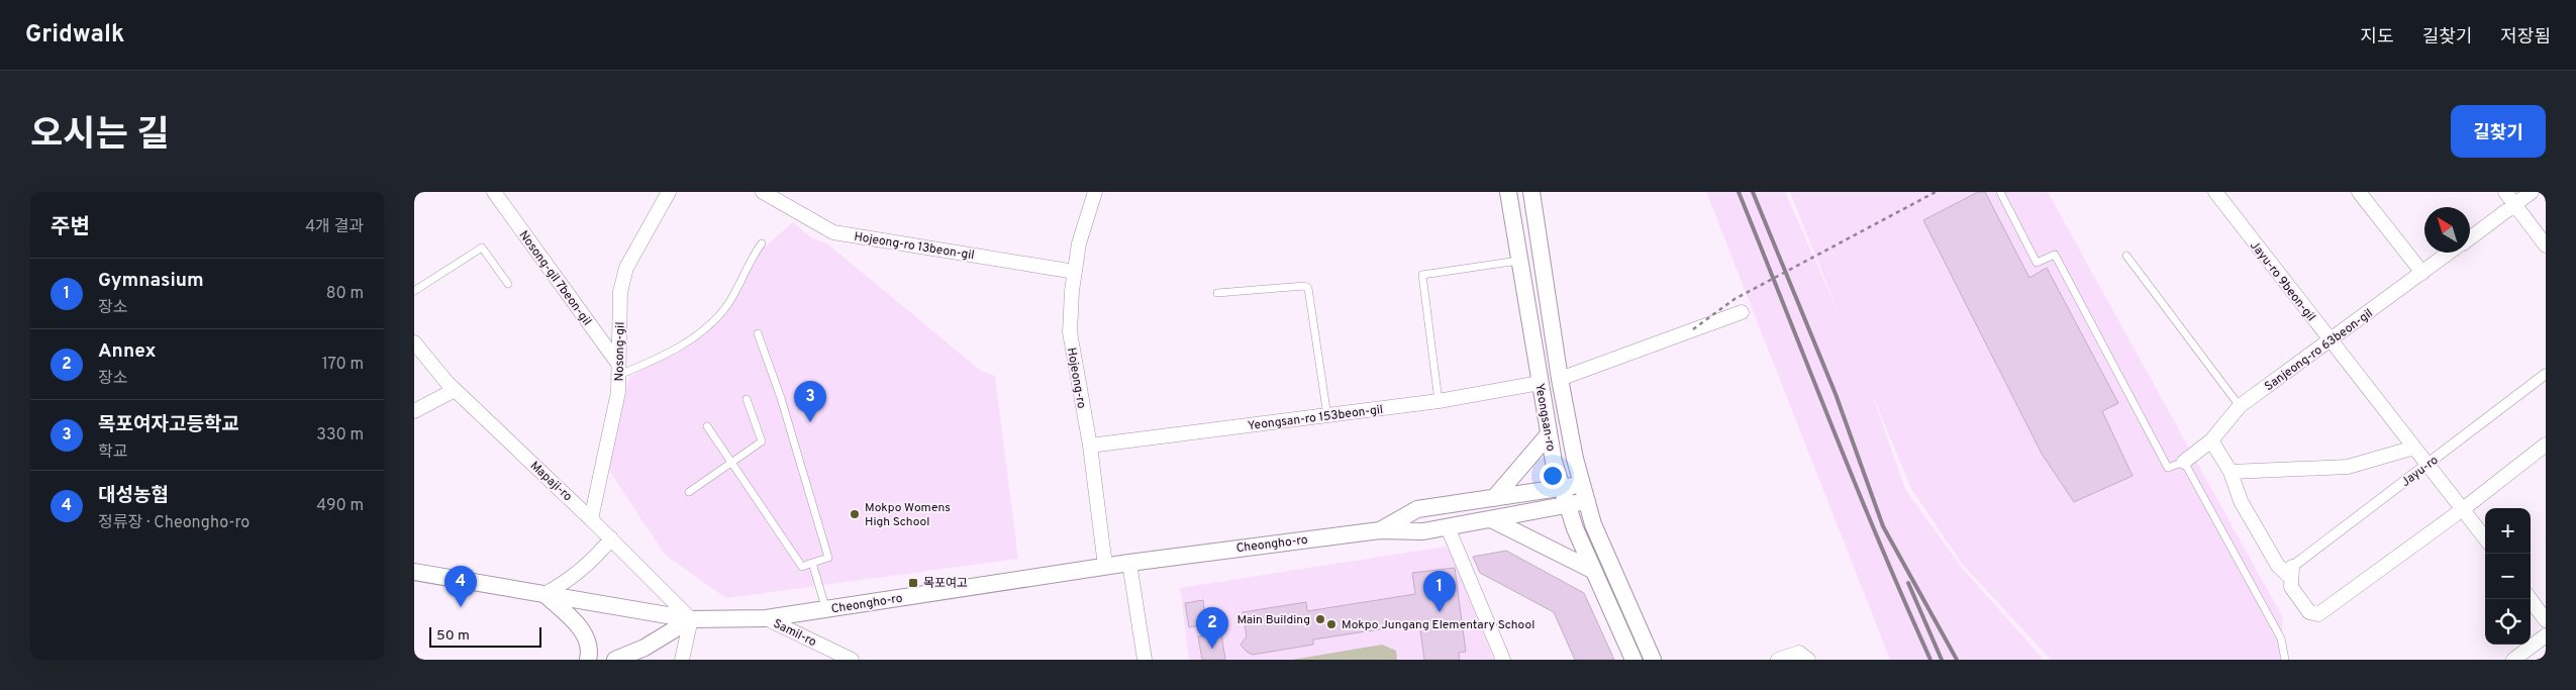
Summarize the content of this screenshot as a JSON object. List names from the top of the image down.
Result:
{
  "streets": {
    "street": [
      "Hojeong-ro 13beon-gil",
      "Nosong-gil 7beon-gil",
      "Jayu-ro 9beon-gil",
      "Sanjeong-ro 63beon-gil",
      "Nosong-gil",
      "Hojeong-ro",
      "Yeongsan-ro 153beon-gil",
      "Yeongsan-ro",
      "Jayu-ro",
      "Mapaji-ro",
      "Cheongho-ro",
      "Samil-ro"
    ]
  },
  "crossings": [
    ["Hojeong-ro 13beon-gil", "Hojeong-ro"],
    ["Nosong-gil 7beon-gil", "Nosong-gil"],
    ["Jayu-ro 9beon-gil", "Sanjeong-ro 63beon-gil"],
    ["Jayu-ro 9beon-gil", "Jayu-ro"],
    ["Nosong-gil", "Mapaji-ro"],
    ["Hojeong-ro", "Yeongsan-ro 153beon-gil"],
    ["Hojeong-ro", "Cheongho-ro"],
    ["Yeongsan-ro 153beon-gil", "Yeongsan-ro"],
    ["Yeongsan-ro", "Cheongho-ro"],
    ["Mapaji-ro", "Cheongho-ro"],
    ["Cheongho-ro", "Samil-ro"]
  ],
  "places": {
    "other": ["Mokpo Womens High School", "Main Building", "Mokpo Jungang Elementary School"],
    "transit": ["목포여고"]
  },
  "scale_bar": "50 m",
  "north": "top left",
  "page": {
    "header": "Gridwalk",
    "nav": ["지도", "길찾기", "저장됨"],
    "title": "오시는 길",
    "buttons": "길찾기",
    "heading": ["주변", "4개 결과"],
    "list": [
      {
        "mark": "1",
        "name": "Gymnasium",
        "note": "장소",
        "value": "80 m"
      },
      {
        "mark": "2",
        "name": "Annex",
        "note": "장소",
        "value": "170 m"
      },
      {
        "mark": "3",
        "name": "목포여자고등학교",
        "note": "학교",
        "value": "330 m"
      },
      {
        "mark": "4",
        "name": "대성농협",
        "note": "정류장 · Cheongho-ro",
        "value": "490 m"
      }
    ],
    "pins": [
      "3",
      "4",
      "1",
      "2"
    ],
    "map_buttons": ["+", "−"],
    "scale": "50 m"
  }
}
